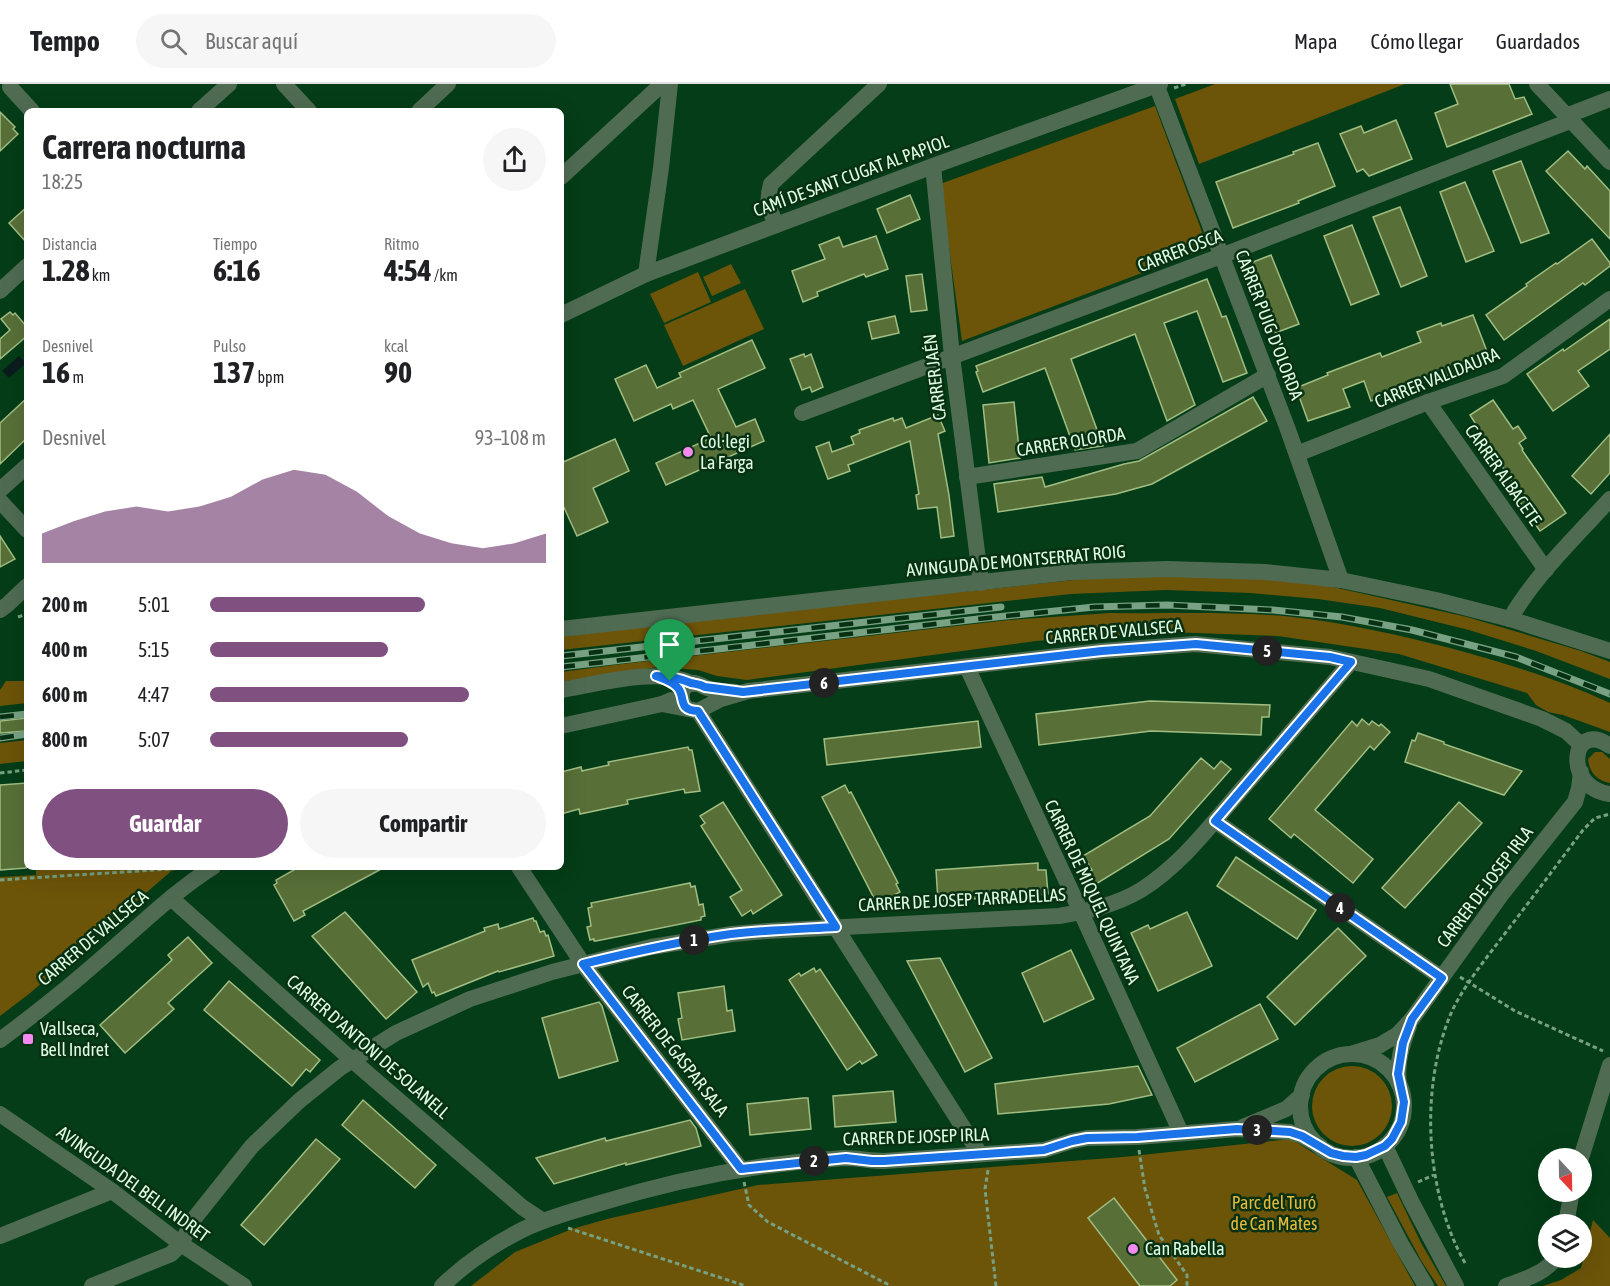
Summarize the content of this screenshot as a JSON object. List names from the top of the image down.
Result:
{
  "streets": {
    "street": [
      "CAMÍ DE SANT CUGAT AL PAPIOL",
      "CARRER OSCA",
      "CARRER PUIG D'OLORDA",
      "CARRER JAÉN",
      "CARRER VALLDAURA",
      "CARRER OLORDA",
      "CARRER ALBACETE",
      "AVINGUDA DE MONTSERRAT ROIG",
      "CARRER DE VALLSECA",
      "CARRER DE JOSEP IRLA",
      "CARRER DE MIQUEL QUINTANA",
      "CARRER DE JOSEP TARRADELLAS",
      "CARRER D'ANTONI DE SOLANELL",
      "CARRER DE GASPAR SALA",
      "AVINGUDA DEL BELL INDRET"
    ]
  },
  "crossings": [
    ["CAMÍ DE SANT CUGAT AL PAPIOL", "CARRER PUIG D'OLORDA"],
    ["CAMÍ DE SANT CUGAT AL PAPIOL", "CARRER JAÉN"],
    ["CARRER OSCA", "CARRER PUIG D'OLORDA"],
    ["CARRER OSCA", "CARRER JAÉN"],
    ["CARRER PUIG D'OLORDA", "CARRER VALLDAURA"],
    ["CARRER PUIG D'OLORDA", "CARRER OLORDA"],
    ["CARRER PUIG D'OLORDA", "AVINGUDA DE MONTSERRAT ROIG"],
    ["CARRER JAÉN", "CARRER OLORDA"],
    ["CARRER JAÉN", "AVINGUDA DE MONTSERRAT ROIG"],
    ["CARRER VALLDAURA", "CARRER ALBACETE"],
    ["CARRER DE VALLSECA", "CARRER DE MIQUEL QUINTANA"],
    ["CARRER DE VALLSECA", "CARRER DE JOSEP TARRADELLAS"],
    ["CARRER DE VALLSECA", "CARRER D'ANTONI DE SOLANELL"],
    ["CARRER DE JOSEP IRLA", "CARRER DE MIQUEL QUINTANA"],
    ["CARRER DE JOSEP IRLA", "CARRER D'ANTONI DE SOLANELL"],
    ["CARRER DE JOSEP IRLA", "CARRER DE GASPAR SALA"],
    ["CARRER DE MIQUEL QUINTANA", "CARRER DE JOSEP TARRADELLAS"],
    ["CARRER DE JOSEP TARRADELLAS", "CARRER D'ANTONI DE SOLANELL"],
    ["CARRER DE JOSEP TARRADELLAS", "CARRER DE GASPAR SALA"],
    ["CARRER DE JOSEP TARRADELLAS", "AVINGUDA DEL BELL INDRET"]
  ],
  "parks": ["Parc del Turó de Can Mates"],
  "places": {
    "other": ["Col·legi La Farga", "Can Rabella"],
    "transit": ["Vallseca, Bell Indret"]
  },
  "north": "bottom",
  "page": {
    "header": "Tempo",
    "search": "Buscar aquí",
    "nav": ["Mapa", "Cómo llegar", "Guardados"],
    "heading": ["Carrera nocturna", "18:25"],
    "stats": [
      ["Distancia", "1.28 km"],
      ["Tiempo", "6:16"],
      ["Ritmo", "4:54 /km"],
      ["Desnivel", "16 m"],
      ["Pulso", "137 bpm"],
      ["kcal", "90"]
    ],
    "chart": ["Desnivel", "93–108 m"],
    "list": [
      {
        "name": "200 m",
        "note": "5:01"
      },
      {
        "name": "400 m",
        "note": "5:15"
      },
      {
        "name": "600 m",
        "note": "4:47"
      },
      {
        "name": "800 m",
        "note": "5:07"
      }
    ],
    "pins": [
      "5",
      "6",
      "4",
      "1",
      "3",
      "2"
    ],
    "buttons": ["Guardar", "Compartir"]
  }
}
